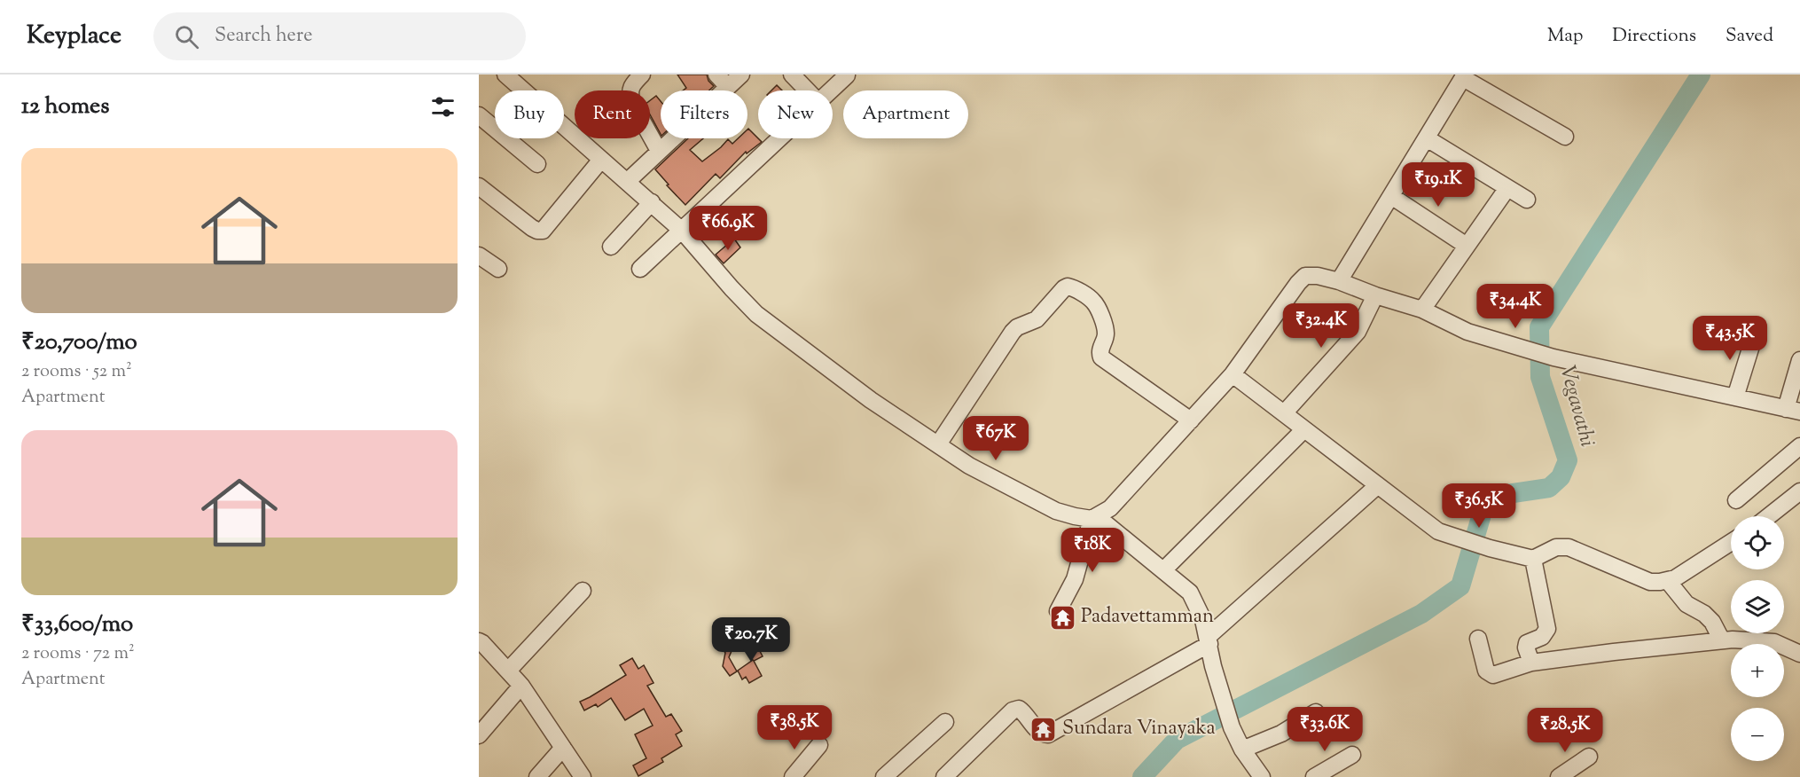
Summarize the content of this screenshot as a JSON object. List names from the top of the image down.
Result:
{
  "water": ["Vegavathi"],
  "places": {
    "temple": ["Padavettamman", "Sundara Vinayaka"]
  },
  "page": {
    "header": "Keyplace",
    "search": "Search here",
    "nav": ["Map", "Directions", "Saved"],
    "heading": "12 homes",
    "chip": [
      "Buy",
      "Rent",
      "Filters",
      "New",
      "Apartment"
    ],
    "list": [
      {
        "name": "₹20,700/mo",
        "note": "2 rooms · 52 m² · Apartment"
      },
      {
        "name": "₹33,600/mo",
        "note": "2 rooms · 72 m² · Apartment"
      }
    ],
    "price": [
      "₹19.1K",
      "₹66.9K",
      "₹34.4K",
      "₹32.4K",
      "₹43.5K",
      "₹67K",
      "₹36.5K",
      "₹18K",
      "₹20.7K",
      "₹38.5K",
      "₹33.6K",
      "₹28.5K"
    ],
    "map_buttons": ["+", "−"]
  }
}
